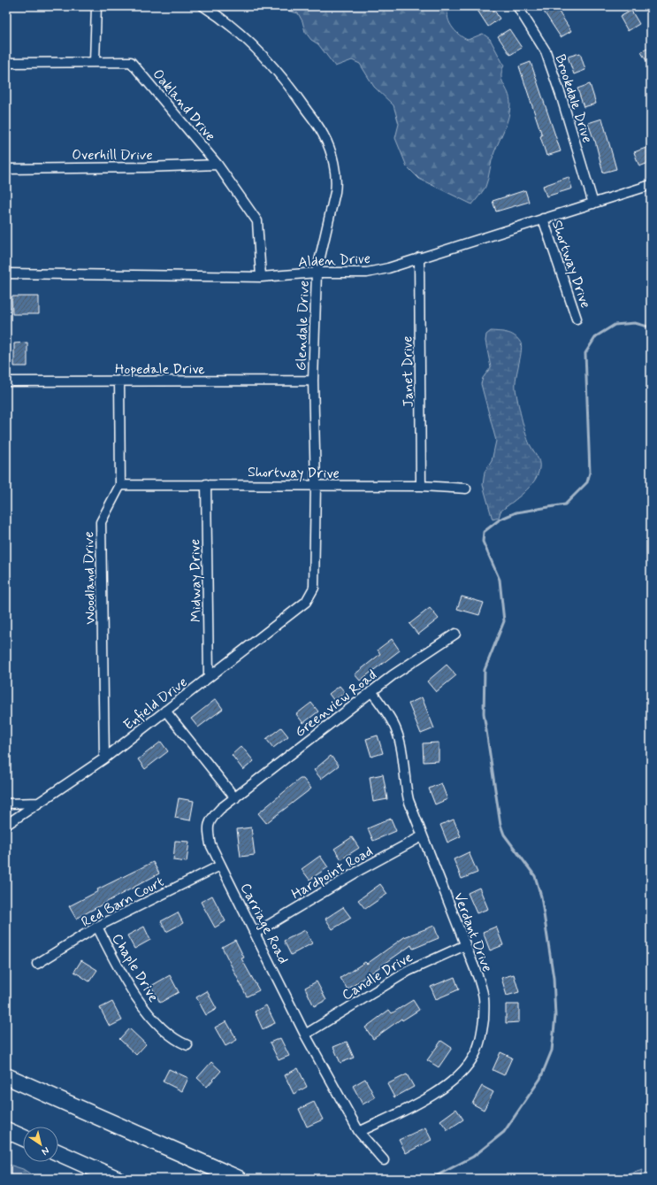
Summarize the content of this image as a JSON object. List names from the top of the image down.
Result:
{
  "streets": {
    "street": [
      "Brookdale Drive",
      "Oakland Drive",
      "Overhill Drive",
      "Alden Drive",
      "Shortway Drive",
      "Glendale Drive",
      "Hopedale Drive",
      "Janet Drive",
      "Woodland Drive",
      "Midway Drive",
      "Enfield Drive",
      "Greenview Road",
      "Hardpoint Road",
      "Red Barn Court",
      "Carriage Road",
      "Verdant Drive",
      "Chaple Drive",
      "Candle Drive"
    ]
  },
  "crossings": [
    ["Brookdale Drive", "Alden Drive"],
    ["Oakland Drive", "Overhill Drive"],
    ["Oakland Drive", "Alden Drive"],
    ["Alden Drive", "Shortway Drive"],
    ["Alden Drive", "Glendale Drive"],
    ["Alden Drive", "Janet Drive"],
    ["Shortway Drive", "Glendale Drive"],
    ["Shortway Drive", "Janet Drive"],
    ["Shortway Drive", "Woodland Drive"],
    ["Shortway Drive", "Midway Drive"],
    ["Glendale Drive", "Hopedale Drive"],
    ["Glendale Drive", "Enfield Drive"],
    ["Hopedale Drive", "Woodland Drive"],
    ["Woodland Drive", "Enfield Drive"],
    ["Midway Drive", "Enfield Drive"],
    ["Greenview Road", "Carriage Road"],
    ["Greenview Road", "Verdant Drive"],
    ["Hardpoint Road", "Carriage Road"],
    ["Hardpoint Road", "Verdant Drive"],
    ["Red Barn Court", "Carriage Road"],
    ["Red Barn Court", "Chaple Drive"],
    ["Carriage Road", "Verdant Drive"],
    ["Carriage Road", "Candle Drive"],
    ["Verdant Drive", "Candle Drive"]
  ],
  "north": "bottom right"
}
